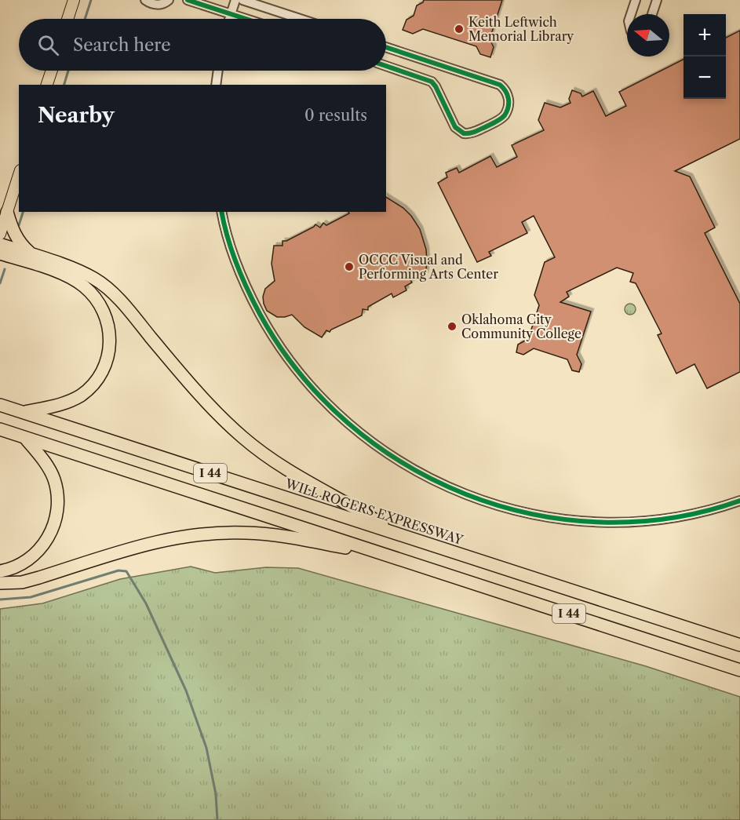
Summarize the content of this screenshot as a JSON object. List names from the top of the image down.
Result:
{
  "streets": {
    "highway": ["I 44", "WILL ROGERS EXPRESSWAY"]
  },
  "places": ["Keith Leftwich Memorial Library", "OCCC Visual and Performing Arts Center", "Oklahoma City Community College"],
  "north": "left",
  "page": {
    "map_buttons": ["+", "−"],
    "search": "Search here",
    "heading": ["Nearby", "0 results"]
  }
}
